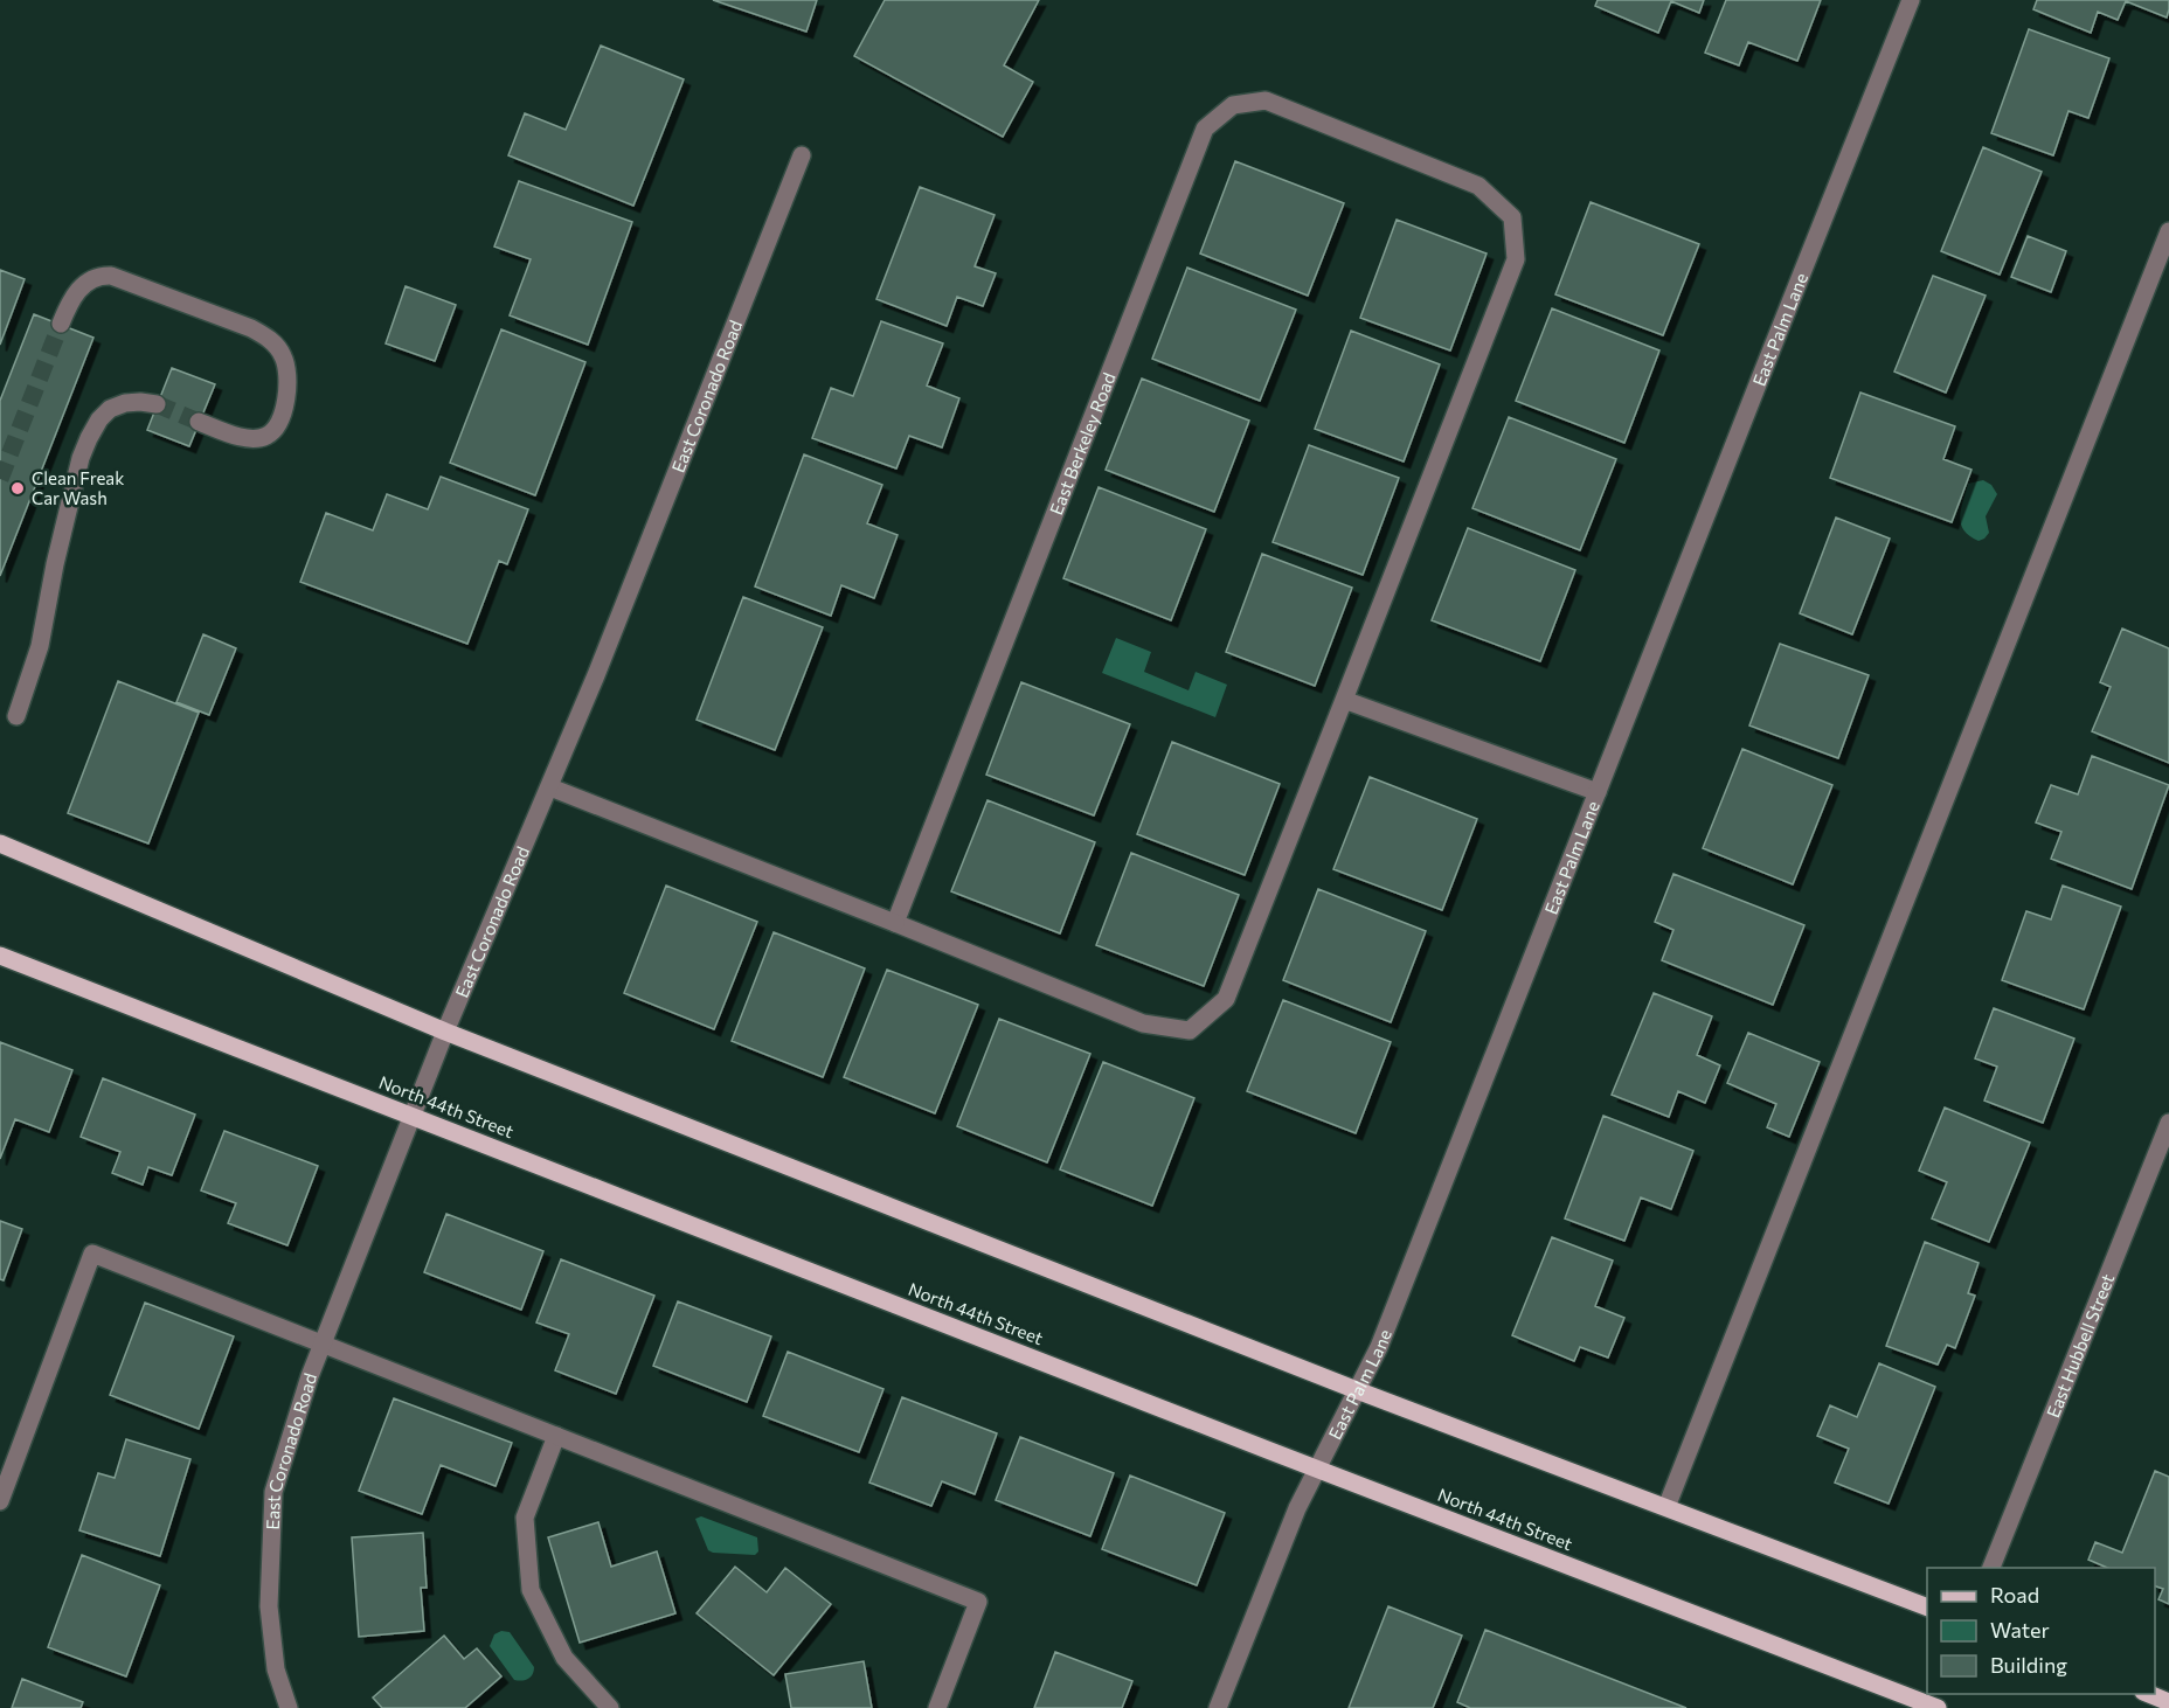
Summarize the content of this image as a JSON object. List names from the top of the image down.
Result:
{
  "streets": {
    "main road": ["North 44th Street"],
    "street": [
      "East Palm Lane",
      "East Coronado Road",
      "East Berkeley Road",
      "East Hubbell Street"
    ]
  },
  "crossings": [
    ["East Palm Lane", "North 44th Street"],
    ["East Coronado Road", "North 44th Street"]
  ],
  "places": ["Clean Freak Car Wash"],
  "legend": ["Road", "Water", "Building"]
}
